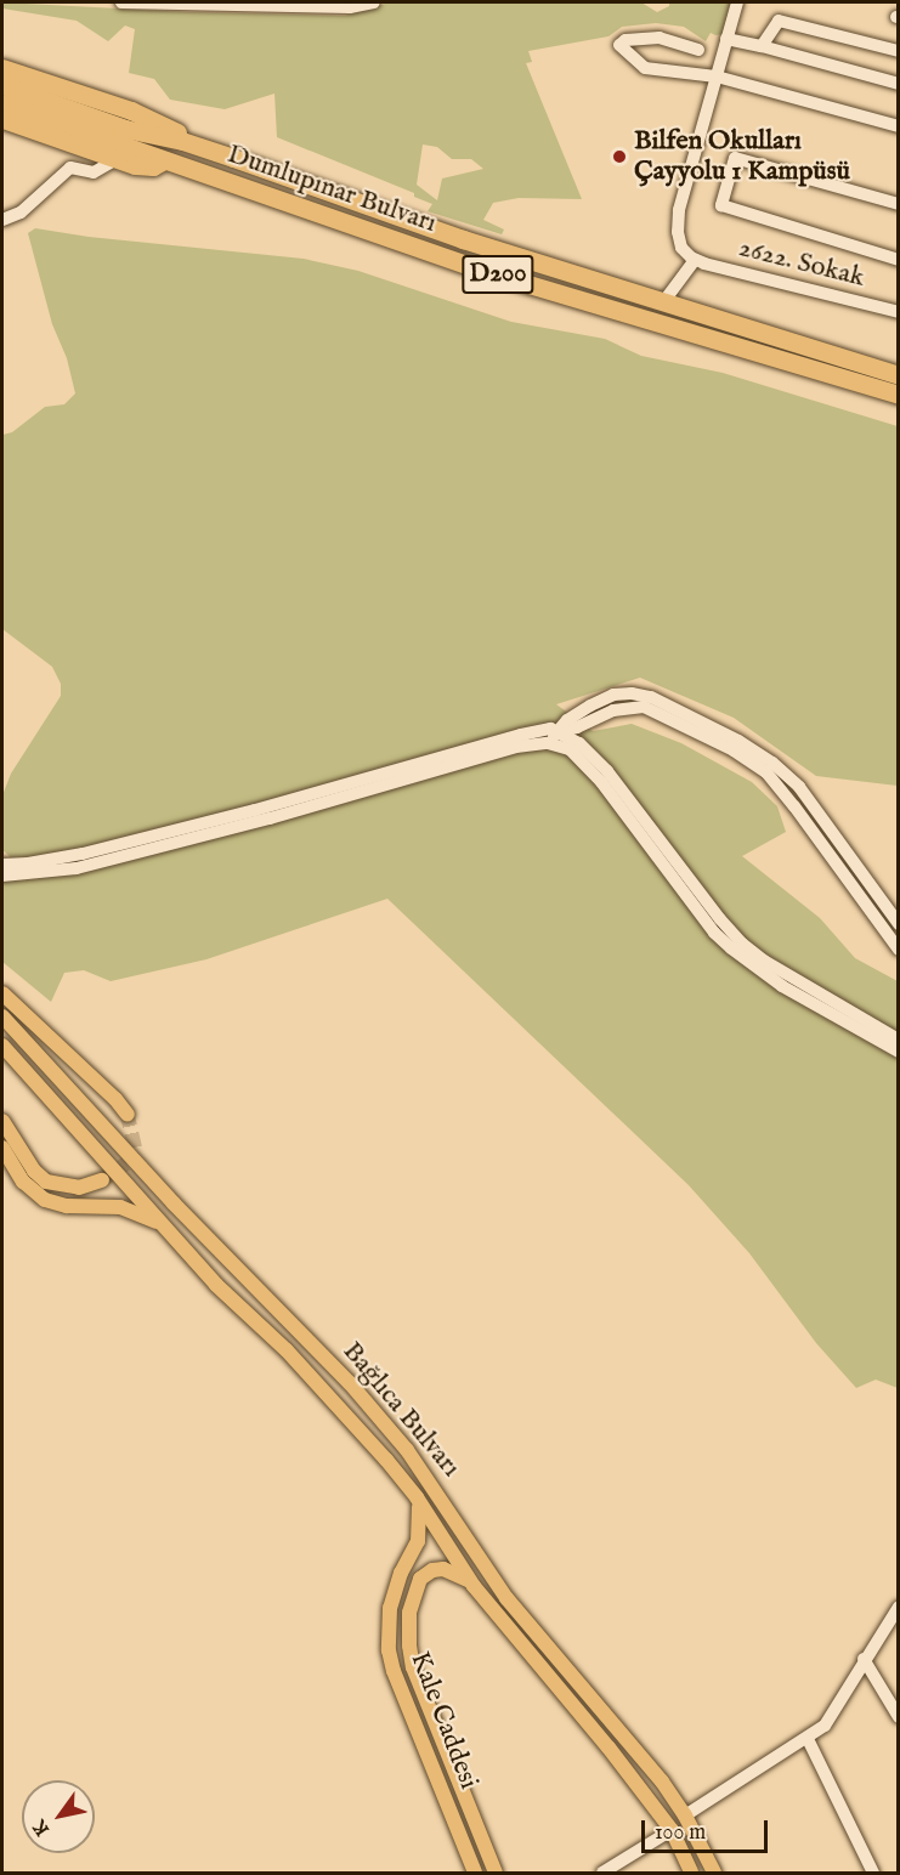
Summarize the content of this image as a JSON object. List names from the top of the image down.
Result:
{
  "streets": {
    "highway": ["Dumlupınar Bulvarı", "D200"],
    "main road": ["Bağlıca Bulvarı", "Kale Caddesi"],
    "street": ["2622. Sokak"]
  },
  "crossings": [
    ["Bağlıca Bulvarı", "Kale Caddesi"]
  ],
  "places": ["Bilfen Okulları Çayyolu 1 Kampüsü"],
  "scale_bar": "100 m",
  "north": "bottom left"
}
